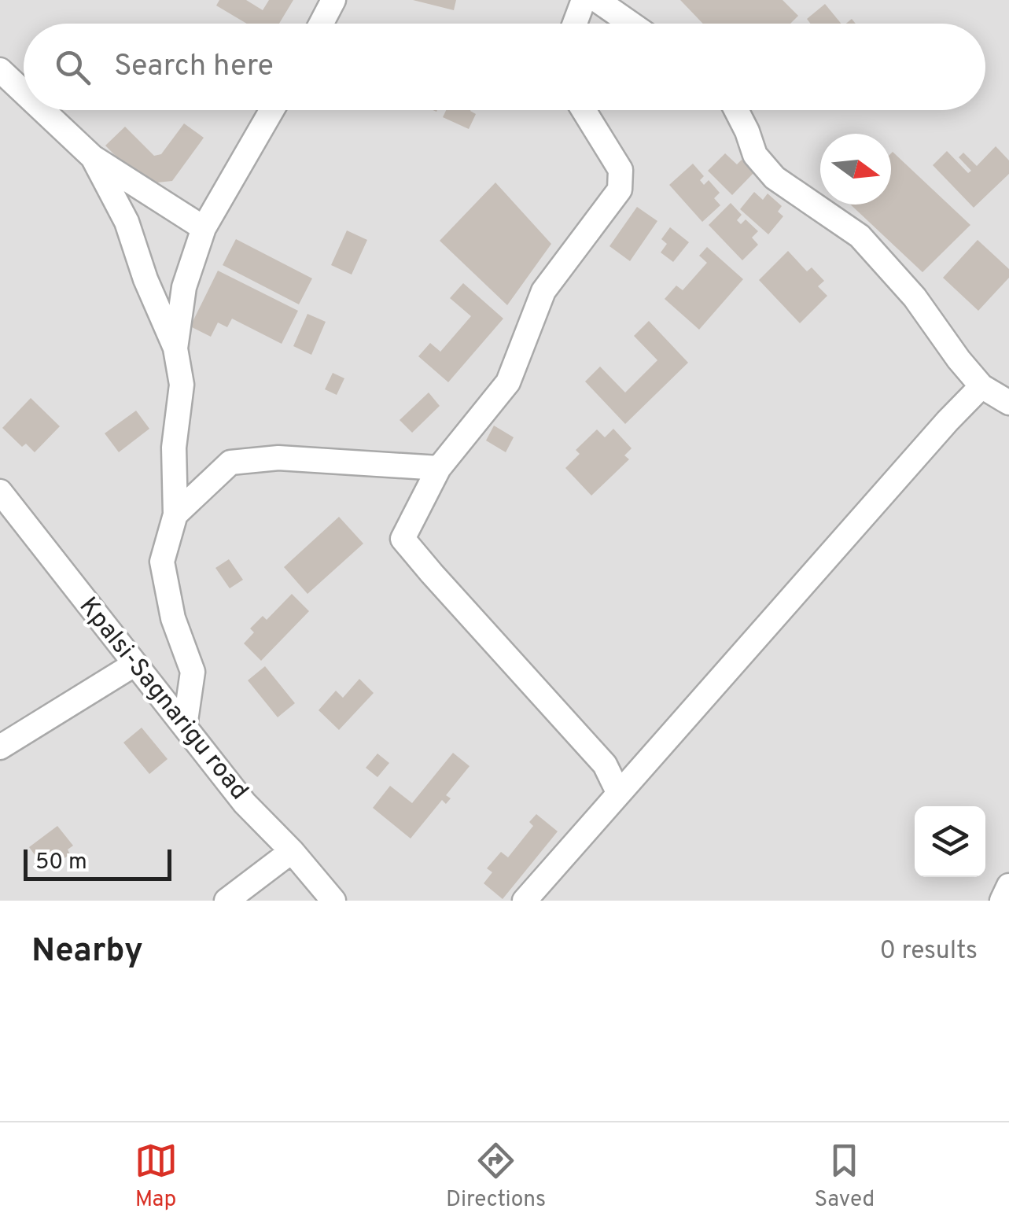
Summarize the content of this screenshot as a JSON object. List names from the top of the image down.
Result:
{
  "streets": {
    "street": ["Kpalsi-Sagnarigu road"]
  },
  "scale_bar": "50 m",
  "north": "right",
  "page": {
    "search": "Search here",
    "scale": "50 m",
    "heading": ["Nearby", "0 results"],
    "nav": ["Map", "Directions", "Saved"]
  }
}
